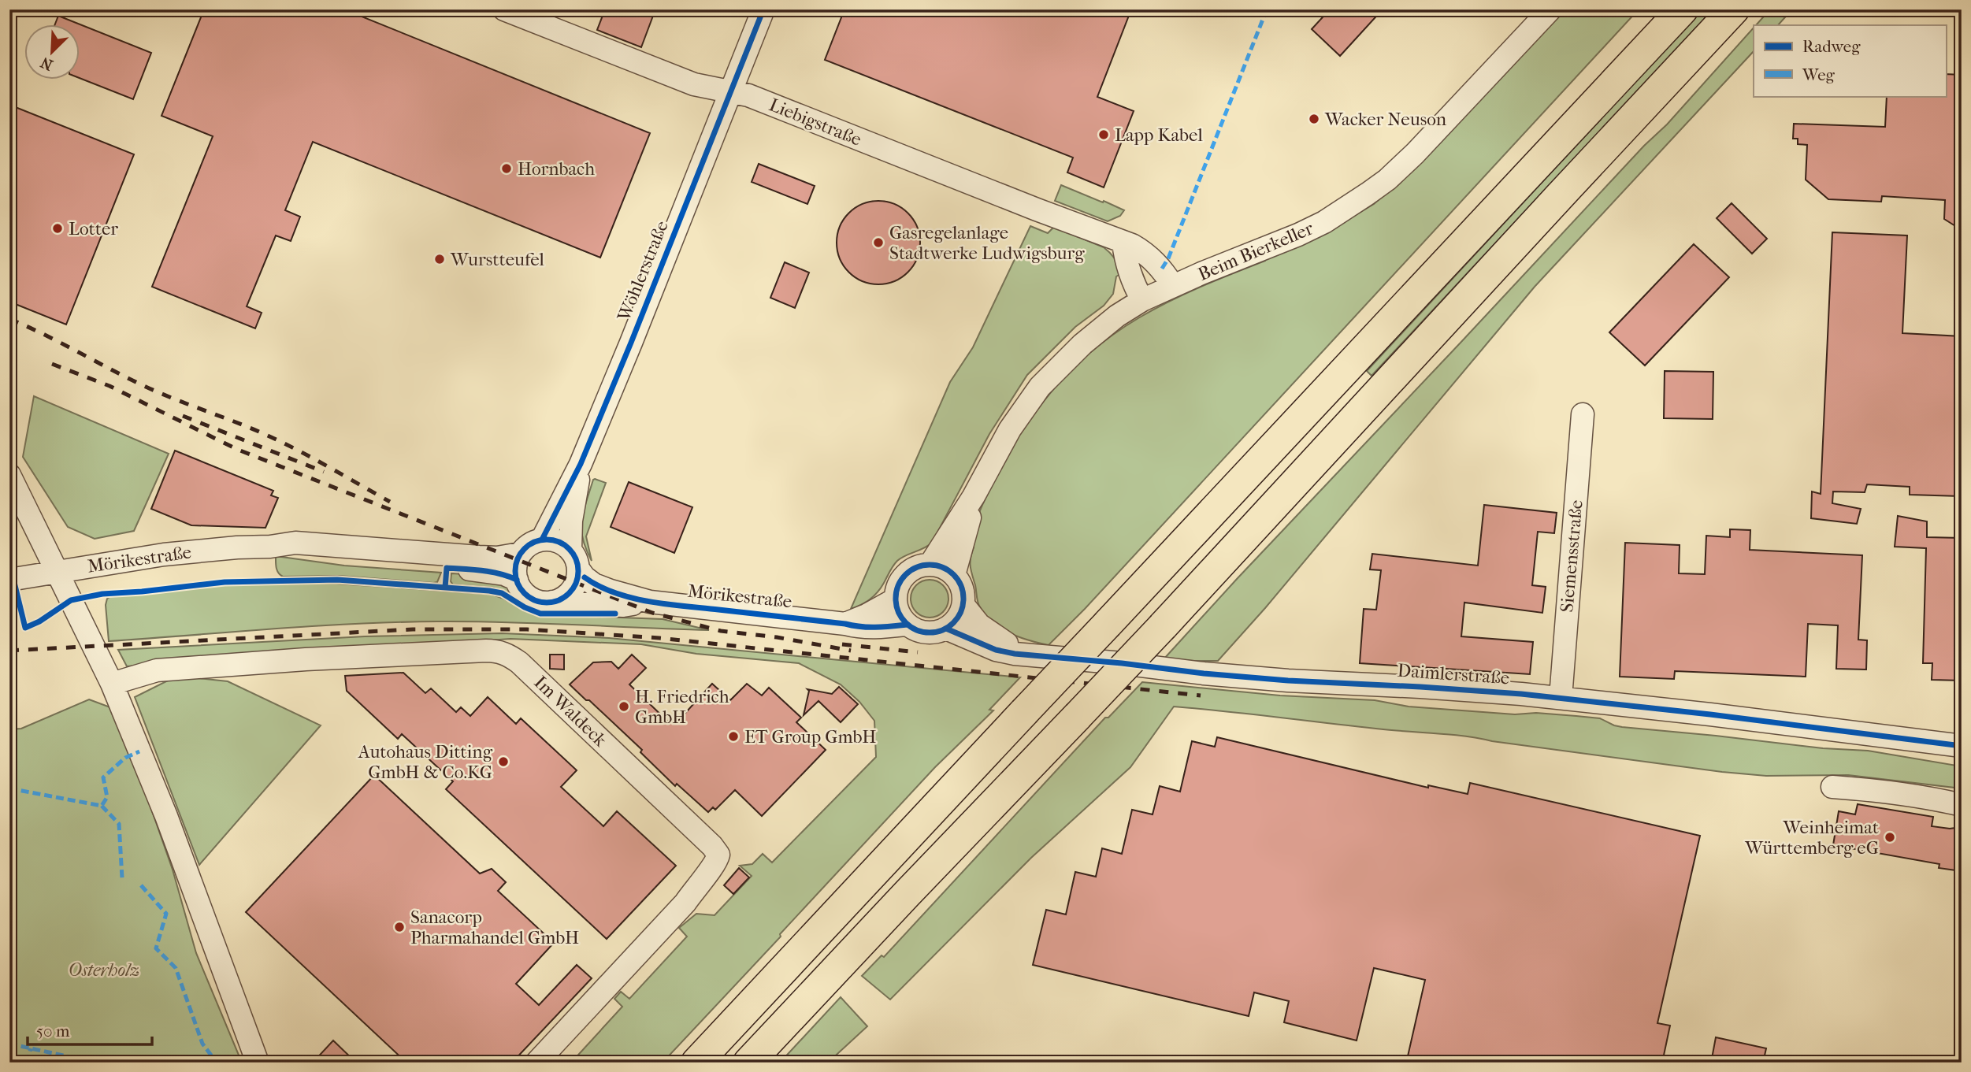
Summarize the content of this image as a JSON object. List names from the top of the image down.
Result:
{
  "streets": {
    "street": [
      "Liebigstraße",
      "Beim Bierkeller",
      "Wöhlerstraße",
      "Siemensstraße",
      "Mörikestraße",
      "Daimlerstraße",
      "Im Waldeck"
    ]
  },
  "crossings": [
    ["Liebigstraße", "Beim Bierkeller"],
    ["Liebigstraße", "Wöhlerstraße"],
    ["Beim Bierkeller", "Mörikestraße"],
    ["Beim Bierkeller", "Daimlerstraße"],
    ["Wöhlerstraße", "Mörikestraße"],
    ["Siemensstraße", "Daimlerstraße"],
    ["Mörikestraße", "Daimlerstraße"]
  ],
  "parks": ["Osterholz"],
  "places": [
    "Wacker Neuson",
    "Lapp Kabel",
    "Hornbach",
    "Lotter",
    "Gasregelanlage Stadtwerke Ludwigsburg",
    "Wurstteufel",
    "H. Friedrich GmbH",
    "ET Group GmbH",
    "Autohaus Ditting GmbH & Co.KG",
    "Weinheimat Württemberg eG",
    "Sanacorp Pharmahandel GmbH"
  ],
  "legend": ["Radweg", "Weg"],
  "scale_bar": "50 m",
  "north": "bottom left"
}
